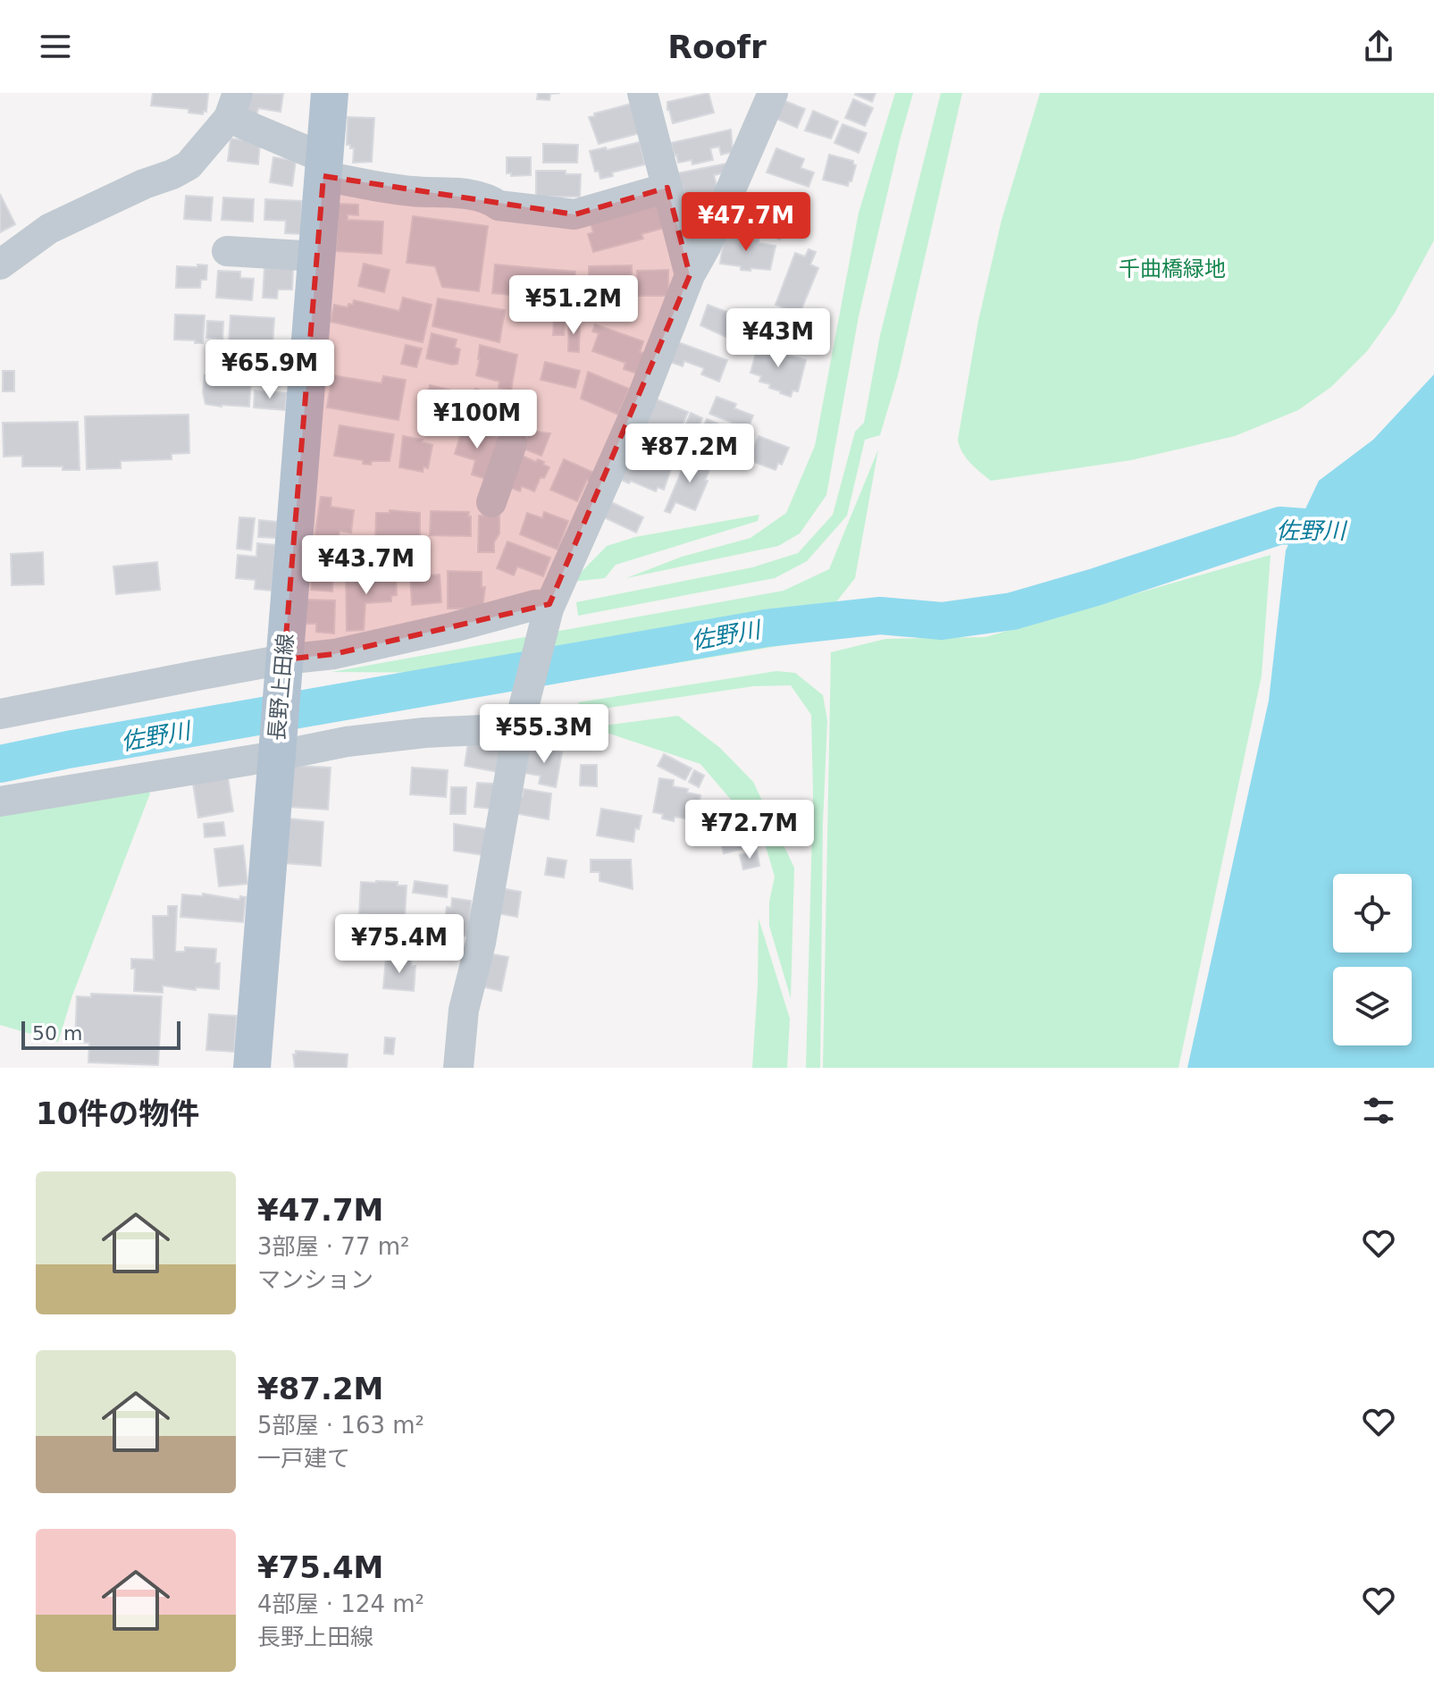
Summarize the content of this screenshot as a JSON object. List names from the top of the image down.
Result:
{
  "streets": {
    "main road": ["長野上田線"]
  },
  "water": ["佐野川"],
  "parks": ["千曲橋緑地"],
  "scale_bar": "50 m",
  "page": {
    "header": "Roofr",
    "price": [
      "¥47.7M",
      "¥51.2M",
      "¥43M",
      "¥65.9M",
      "¥100M",
      "¥87.2M",
      "¥43.7M",
      "¥55.3M",
      "¥72.7M",
      "¥75.4M"
    ],
    "scale": "50 m",
    "heading": "10件の物件",
    "list": [
      {
        "name": "¥47.7M",
        "note": "3部屋 · 77 m² · マンション"
      },
      {
        "name": "¥87.2M",
        "note": "5部屋 · 163 m² · 一戸建て"
      },
      {
        "name": "¥75.4M",
        "note": "4部屋 · 124 m² · 長野上田線"
      }
    ]
  }
}
